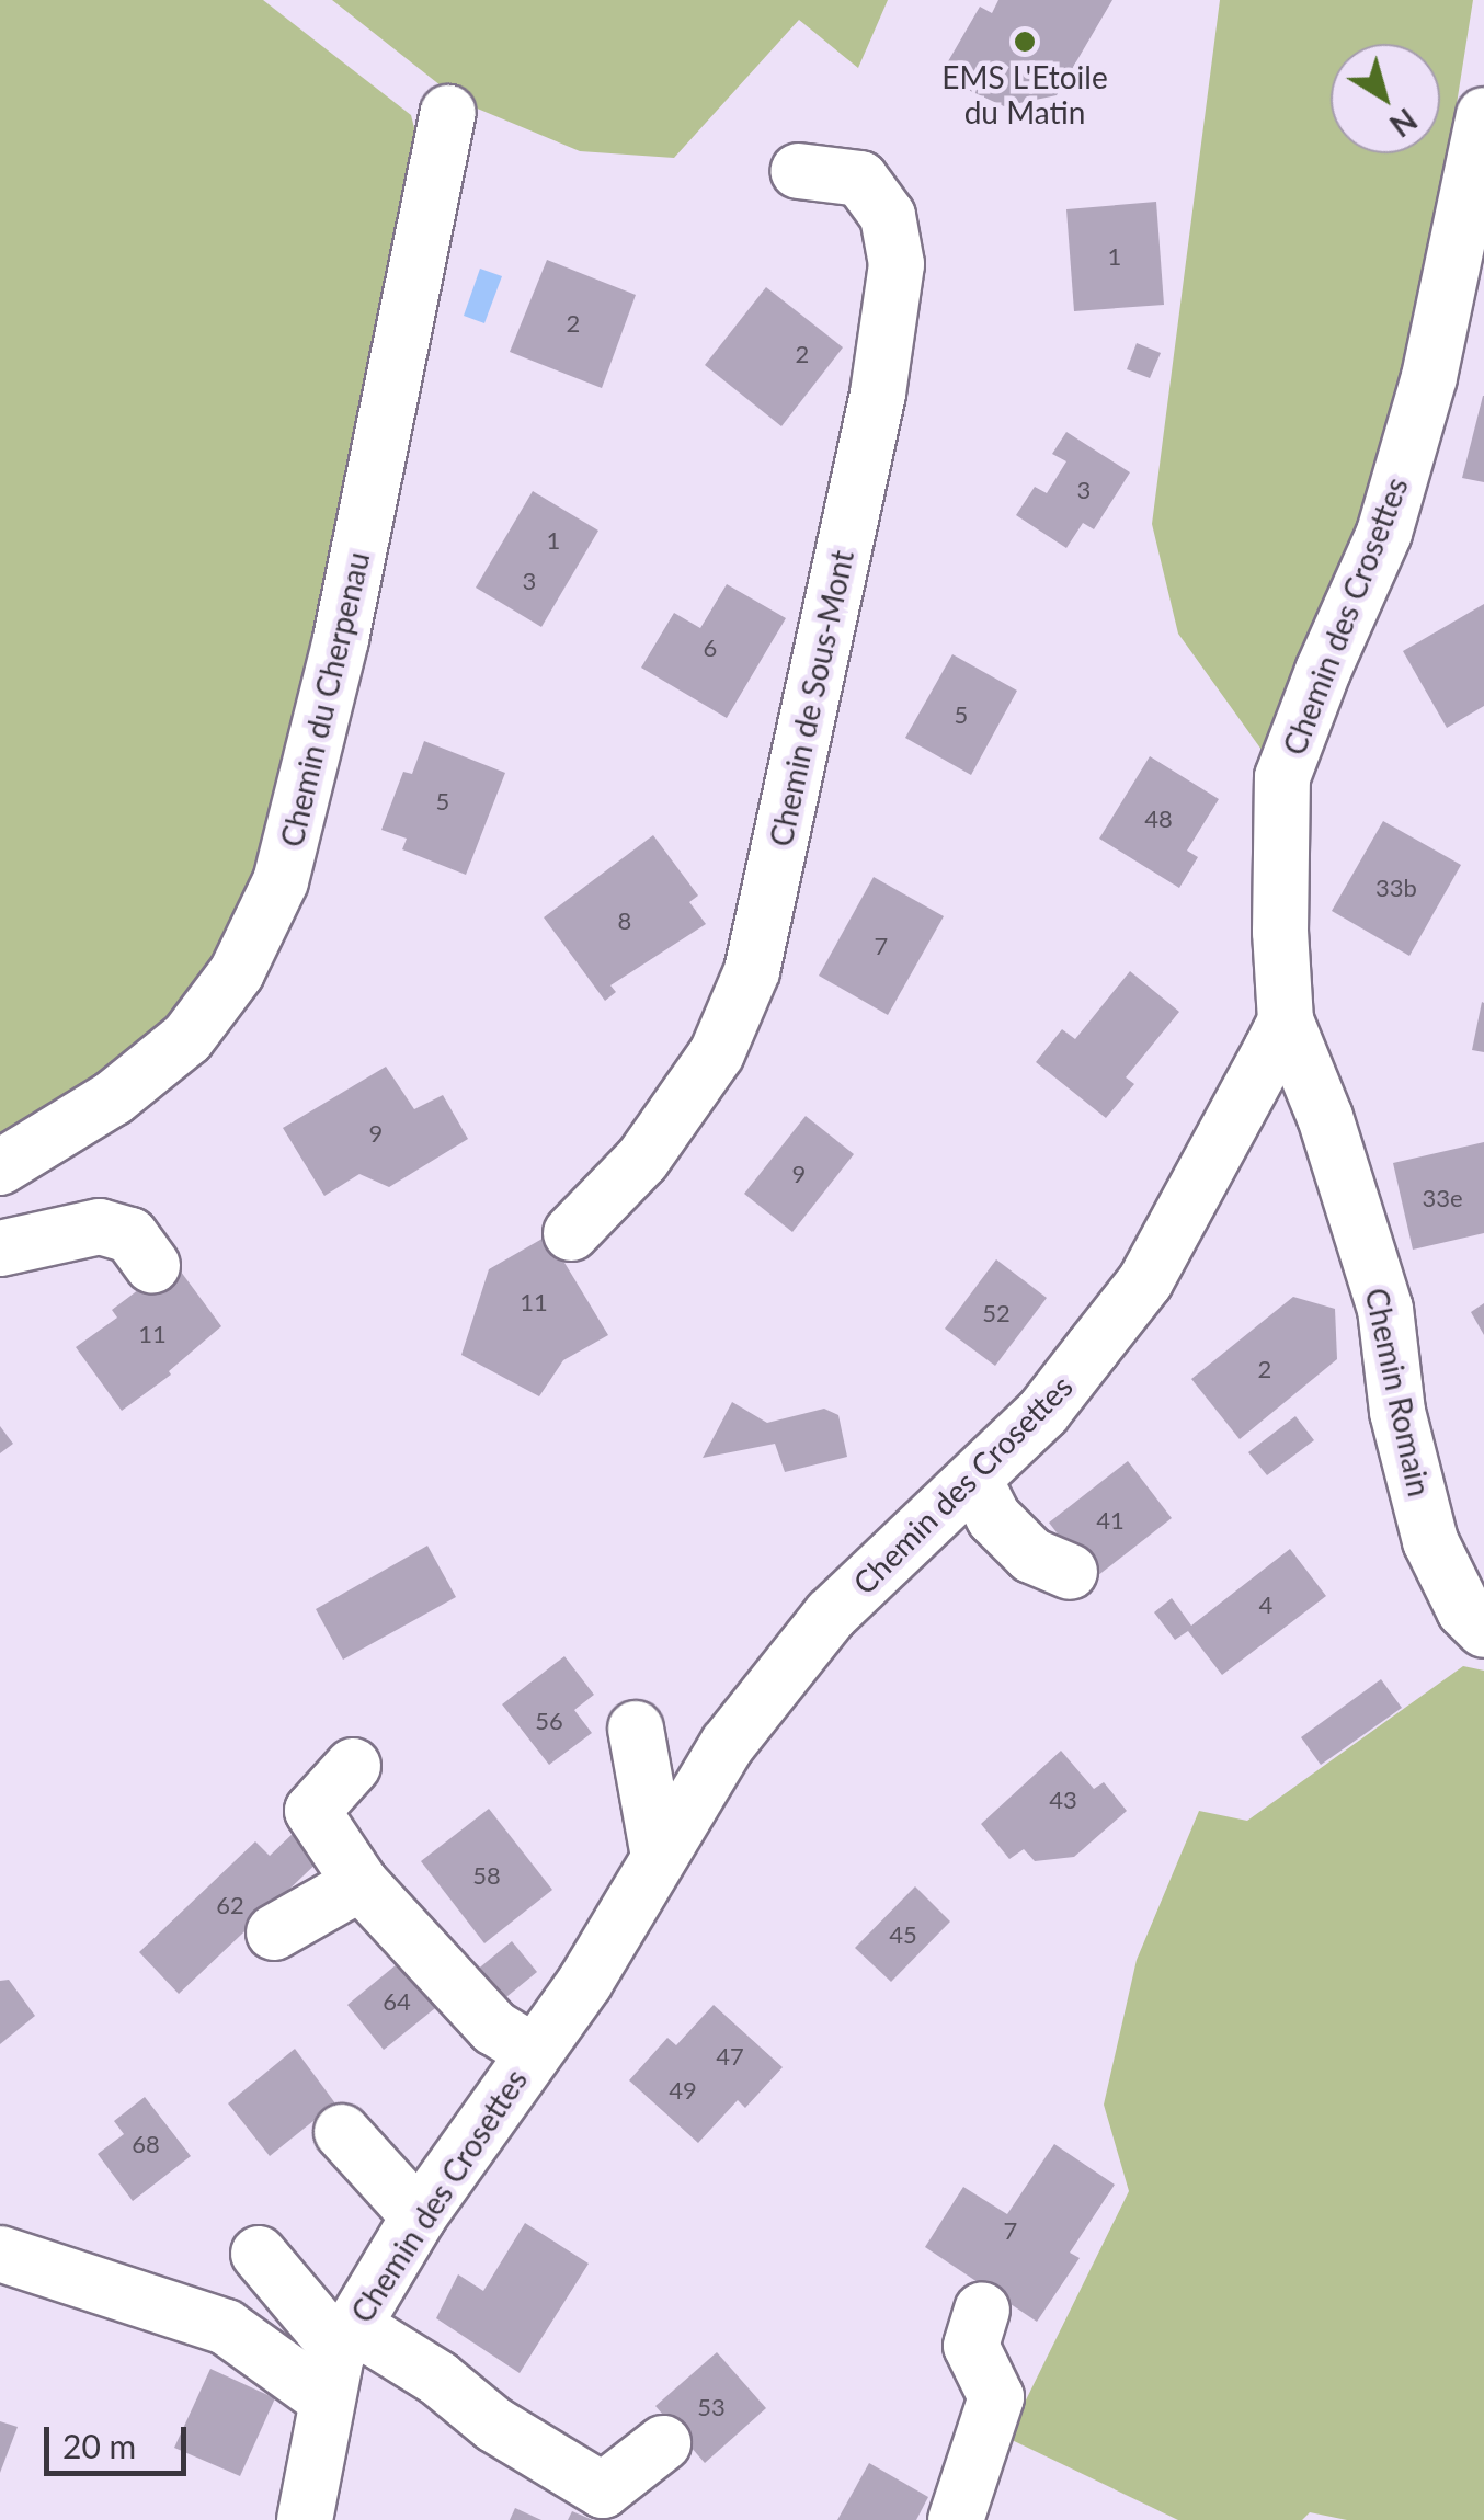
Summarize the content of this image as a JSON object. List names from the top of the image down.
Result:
{
  "streets": {
    "street": [
      "Chemin des Crosettes",
      "Chemin de Sous-Mont",
      "Chemin du Cherpenau",
      "Chemin Romain"
    ]
  },
  "crossings": [
    ["Chemin des Crosettes", "Chemin Romain"]
  ],
  "places": ["EMS L'Etoile du Matin"],
  "house_numbers": [
    "1",
    "2",
    "2",
    "3",
    "1",
    "3",
    "6",
    "5",
    "5",
    "48",
    "33b",
    "8",
    "7",
    "9",
    "9",
    "33e",
    "11",
    "52",
    "11",
    "2",
    "41",
    "4",
    "56",
    "43",
    "58",
    "62",
    "45",
    "64",
    "47",
    "49",
    "68",
    "7",
    "53"
  ],
  "scale_bar": "20 m",
  "north": "bottom right"
}
